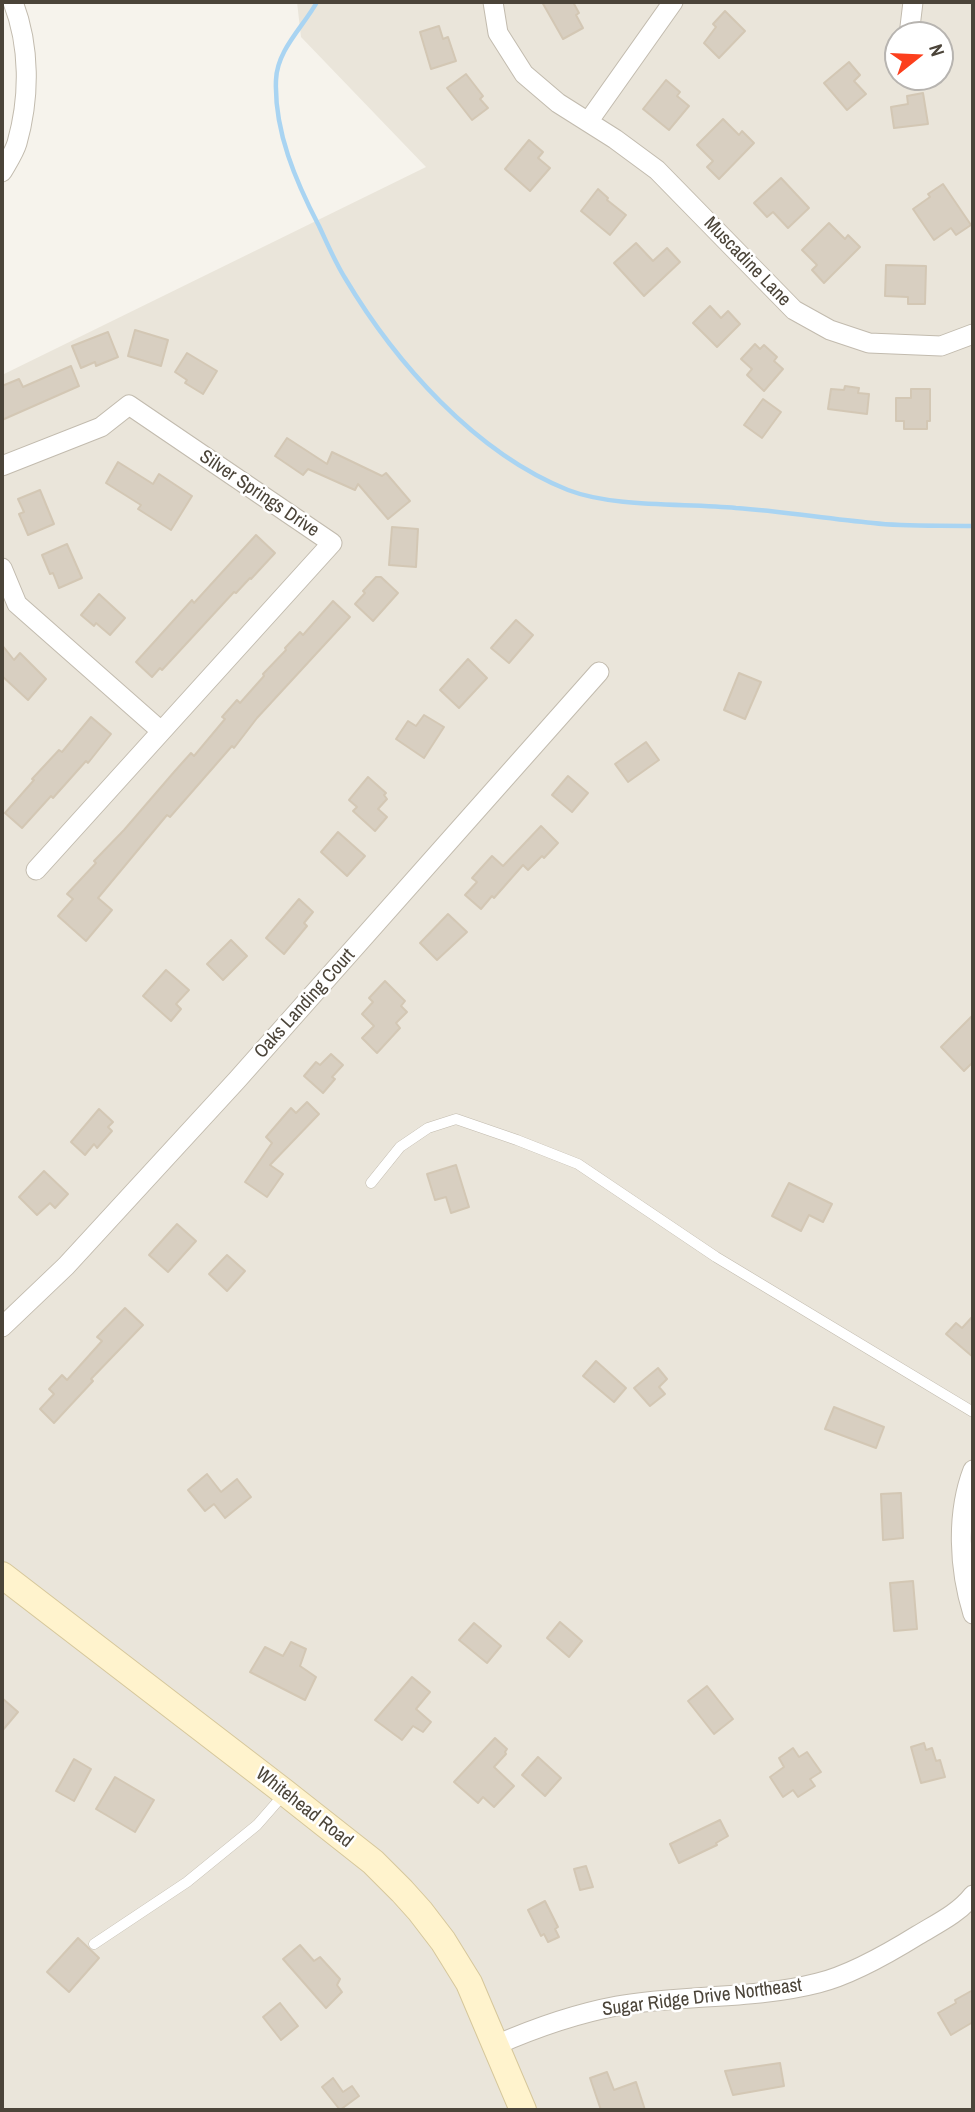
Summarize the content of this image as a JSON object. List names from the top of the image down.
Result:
{
  "streets": {
    "street": [
      "Muscadine Lane",
      "Silver Springs Drive",
      "Oaks Landing Court",
      "Whitehead Road",
      "Sugar Ridge Drive Northeast"
    ]
  },
  "crossings": [
    ["Whitehead Road", "Sugar Ridge Drive Northeast"]
  ],
  "north": "right"
}
